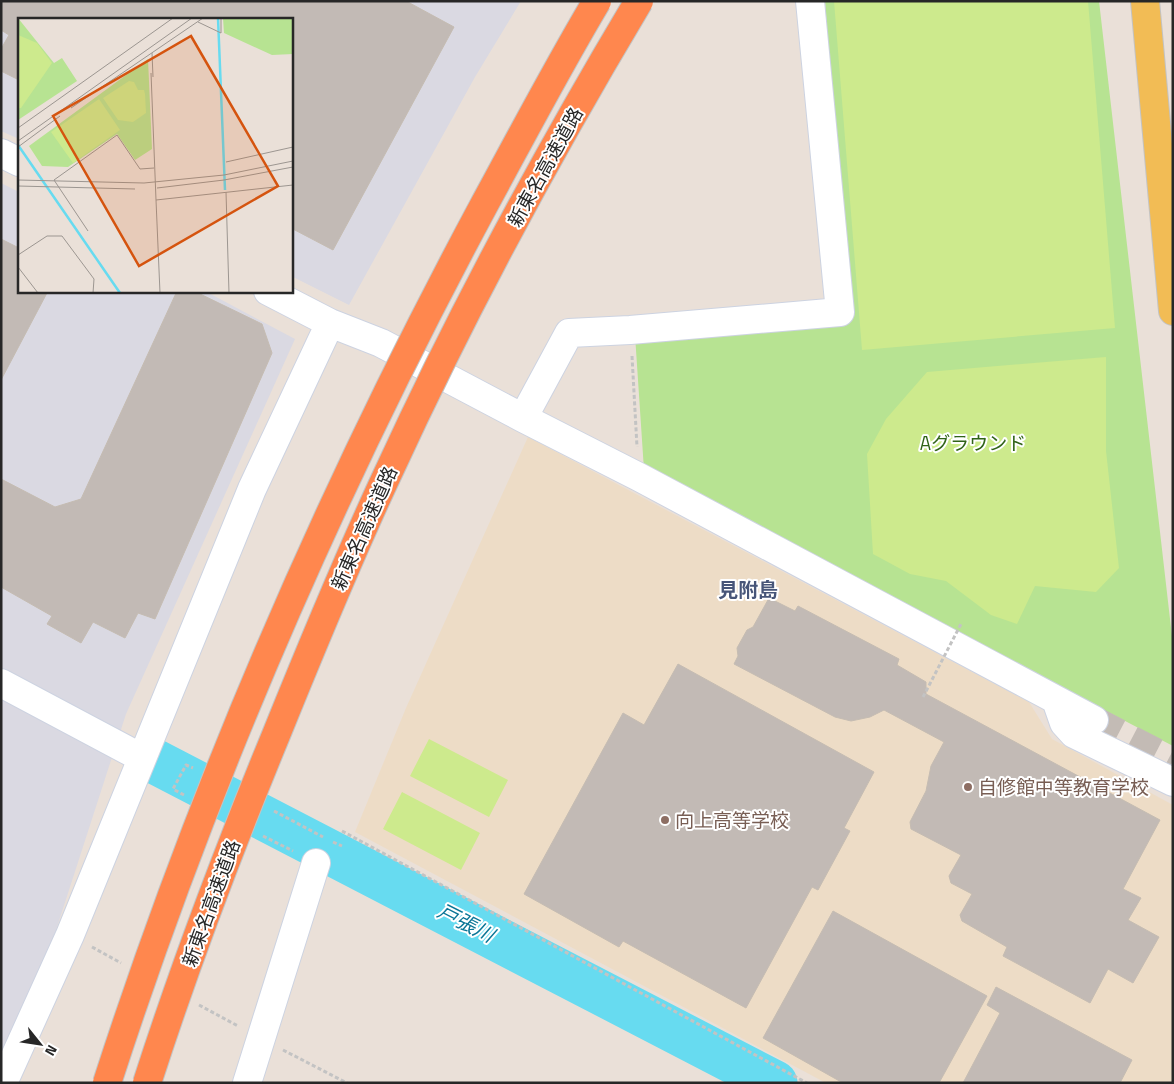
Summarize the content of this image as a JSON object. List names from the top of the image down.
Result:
{
  "streets": {
    "highway": ["新東名高速道路"]
  },
  "districts": ["見附島"],
  "water": ["戸張川"],
  "parks": ["Aグラウンド"],
  "places": ["自修館中等教育学校", "向上高等学校"],
  "north": "bottom right"
}
